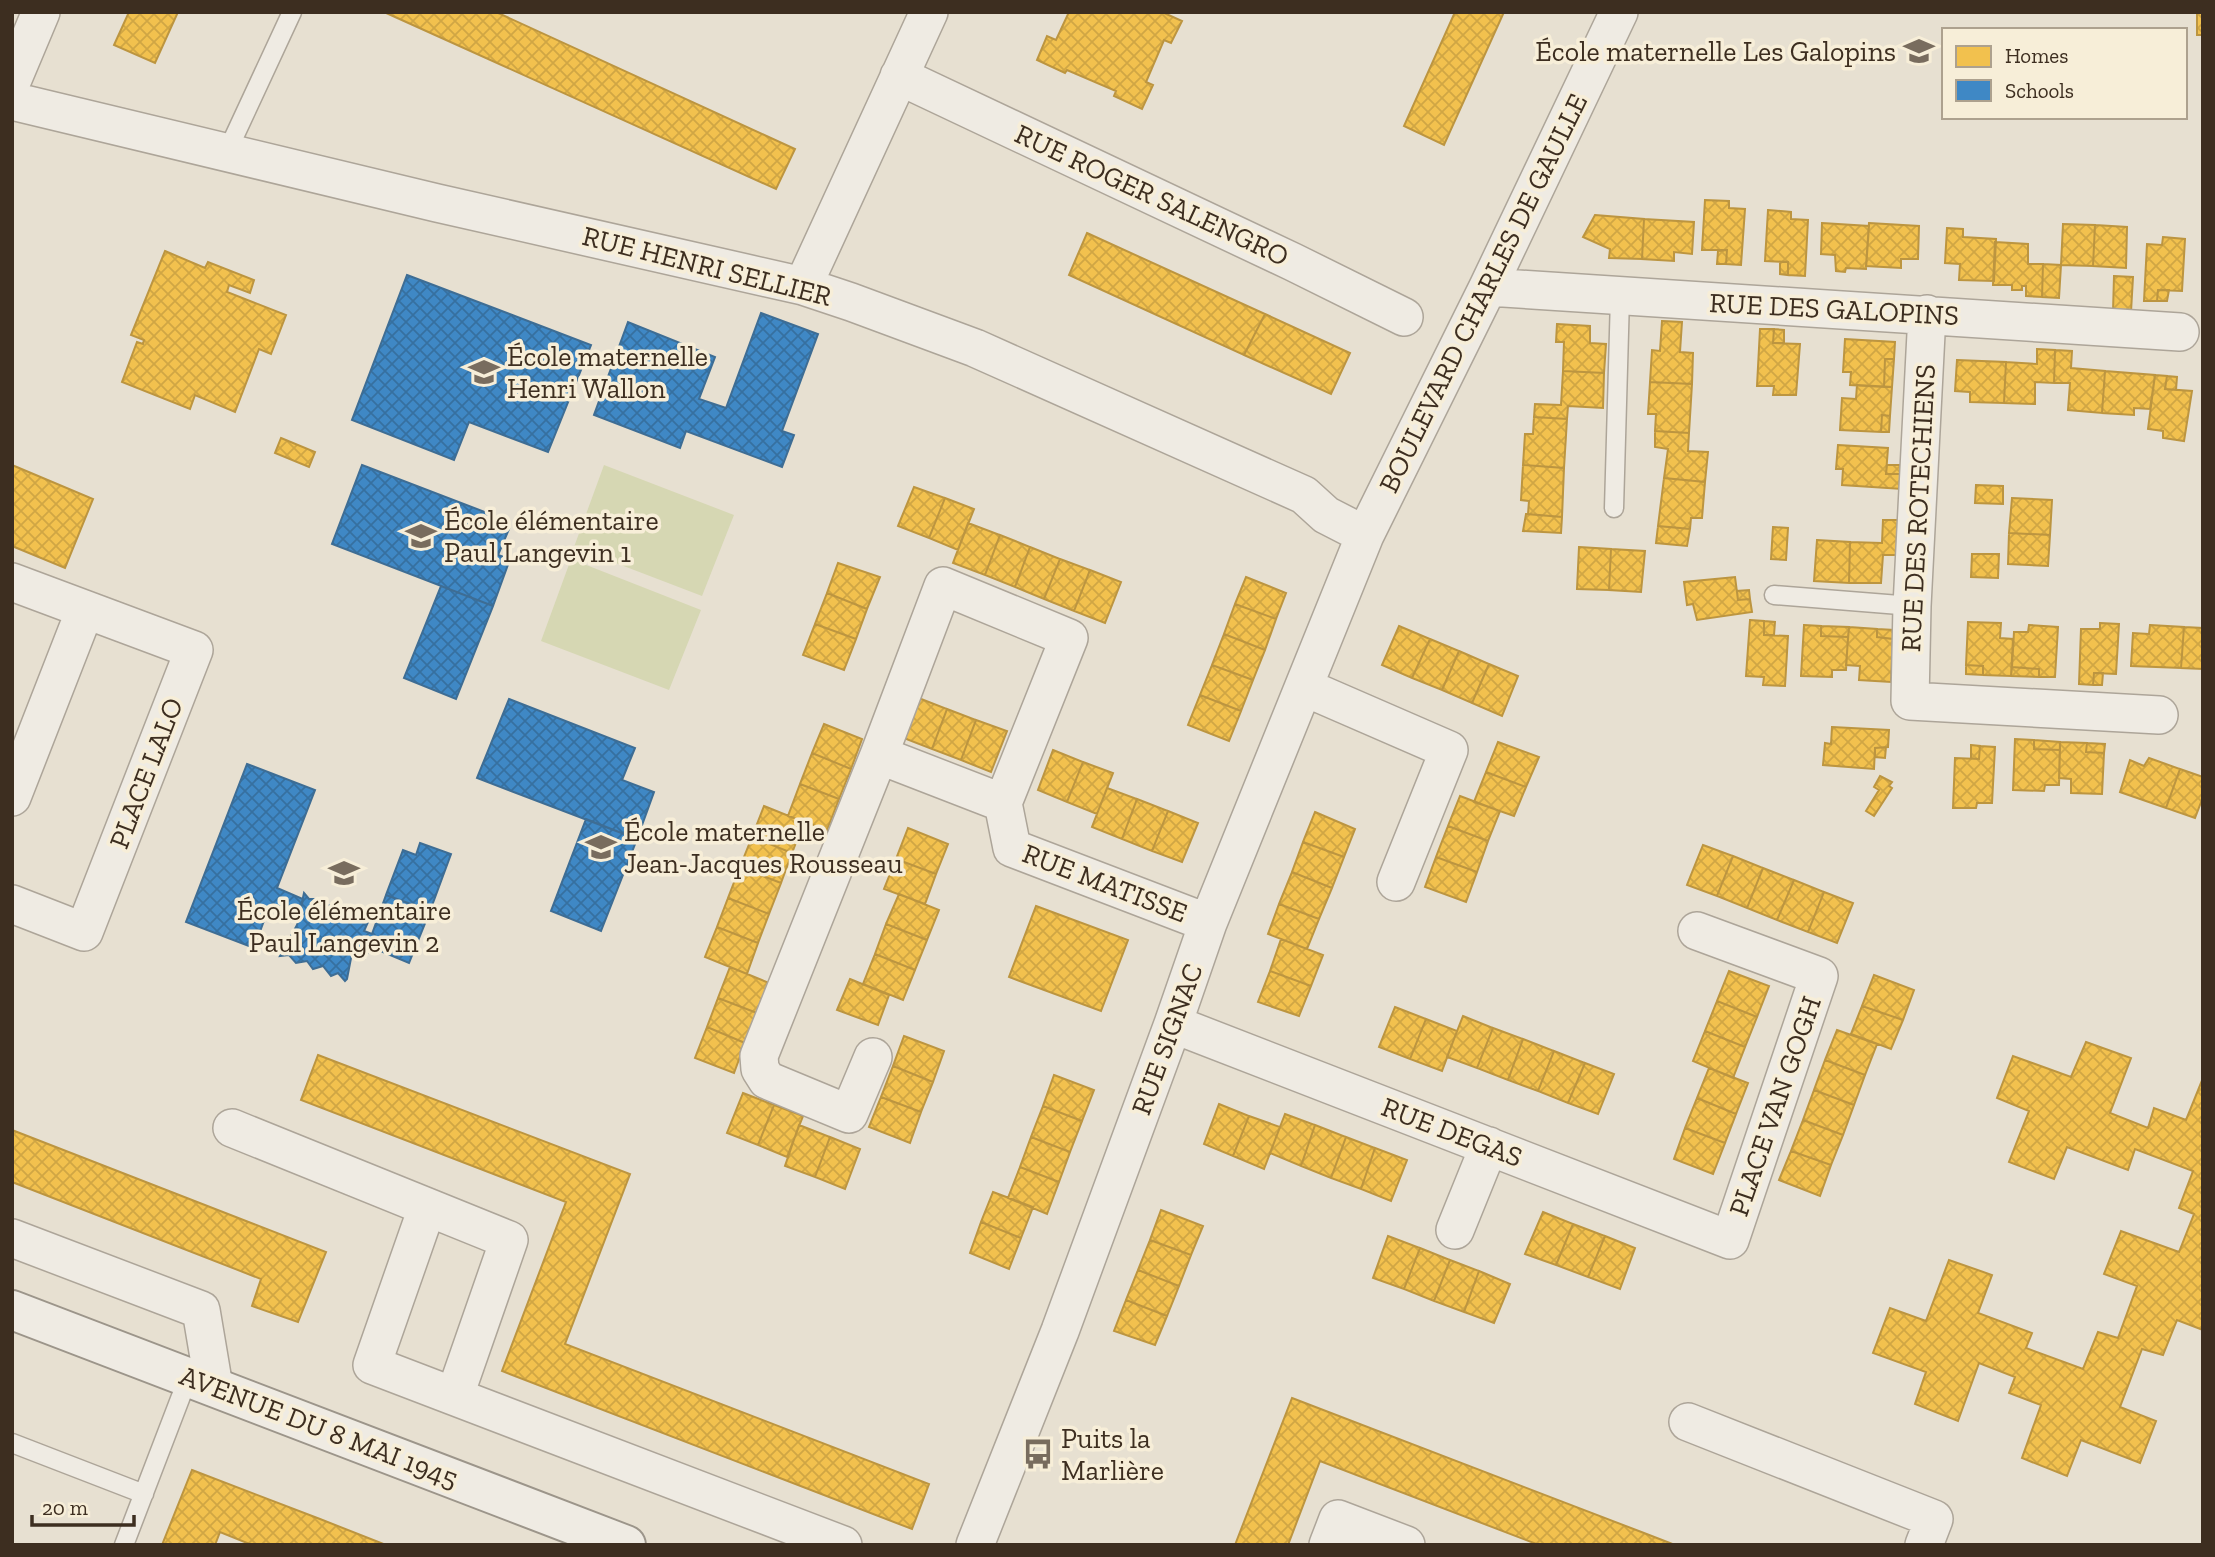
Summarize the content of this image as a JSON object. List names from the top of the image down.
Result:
{
  "streets": {
    "main road": ["AVENUE DU 8 MAI 1945"],
    "street": [
      "RUE ROGER SALENGRO",
      "RUE HENRI SELLIER",
      "BOULEVARD CHARLES DE GAULLE",
      "RUE DES GALOPINS",
      "RUE DES ROTECHIENS",
      "PLACE LALO",
      "RUE MATISSE",
      "RUE SIGNAC",
      "PLACE VAN GOGH",
      "RUE DEGAS"
    ]
  },
  "crossings": [
    ["RUE HENRI SELLIER", "BOULEVARD CHARLES DE GAULLE"],
    ["RUE HENRI SELLIER", "RUE SIGNAC"],
    ["BOULEVARD CHARLES DE GAULLE", "RUE DES GALOPINS"],
    ["BOULEVARD CHARLES DE GAULLE", "RUE SIGNAC"],
    ["RUE DES GALOPINS", "RUE DES ROTECHIENS"],
    ["RUE MATISSE", "RUE SIGNAC"],
    ["RUE SIGNAC", "RUE DEGAS"],
    ["PLACE VAN GOGH", "RUE DEGAS"]
  ],
  "places": {
    "school or university": [
      "École maternelle Les Galopins",
      "École maternelle Henri Wallon",
      "École élémentaire Paul Langevin 1",
      "École maternelle Jean-Jacques Rousseau",
      "École élémentaire Paul Langevin 2"
    ],
    "bus stop": ["Puits la Marlière"]
  },
  "legend": ["Homes", "Schools"],
  "scale_bar": "20 m"
}
